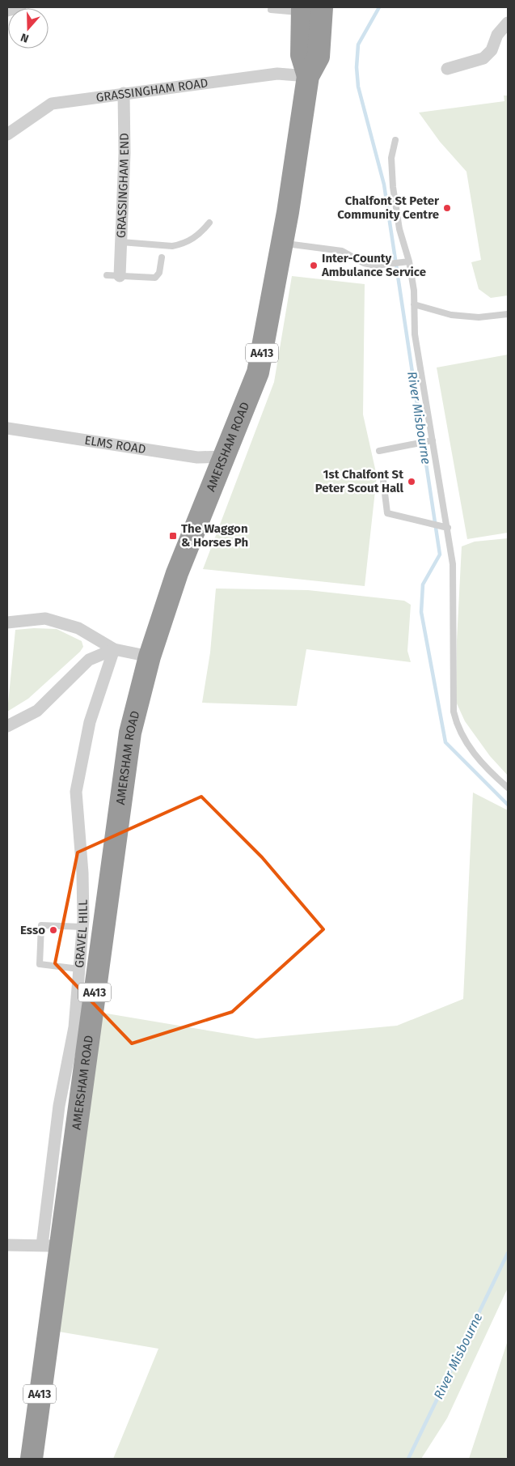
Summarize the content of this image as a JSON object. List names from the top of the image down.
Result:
{
  "streets": {
    "highway": ["A413", "AMERSHAM ROAD"],
    "street": [
      "GRASSINGHAM ROAD",
      "GRASSINGHAM END",
      "ELMS ROAD",
      "GRAVEL HILL"
    ]
  },
  "crossings": [
    ["GRASSINGHAM ROAD", "GRASSINGHAM END"],
    ["GRASSINGHAM ROAD", "AMERSHAM ROAD"],
    ["ELMS ROAD", "AMERSHAM ROAD"],
    ["AMERSHAM ROAD", "GRAVEL HILL"]
  ],
  "water": ["River Misbourne"],
  "places": {
    "other": [
      "Chalfont St Peter Community Centre",
      "Inter-County Ambulance Service",
      "1st Chalfont St Peter Scout Hall",
      "Esso"
    ],
    "transit": ["The Waggon & Horses Ph"]
  },
  "north": "bottom"
}
